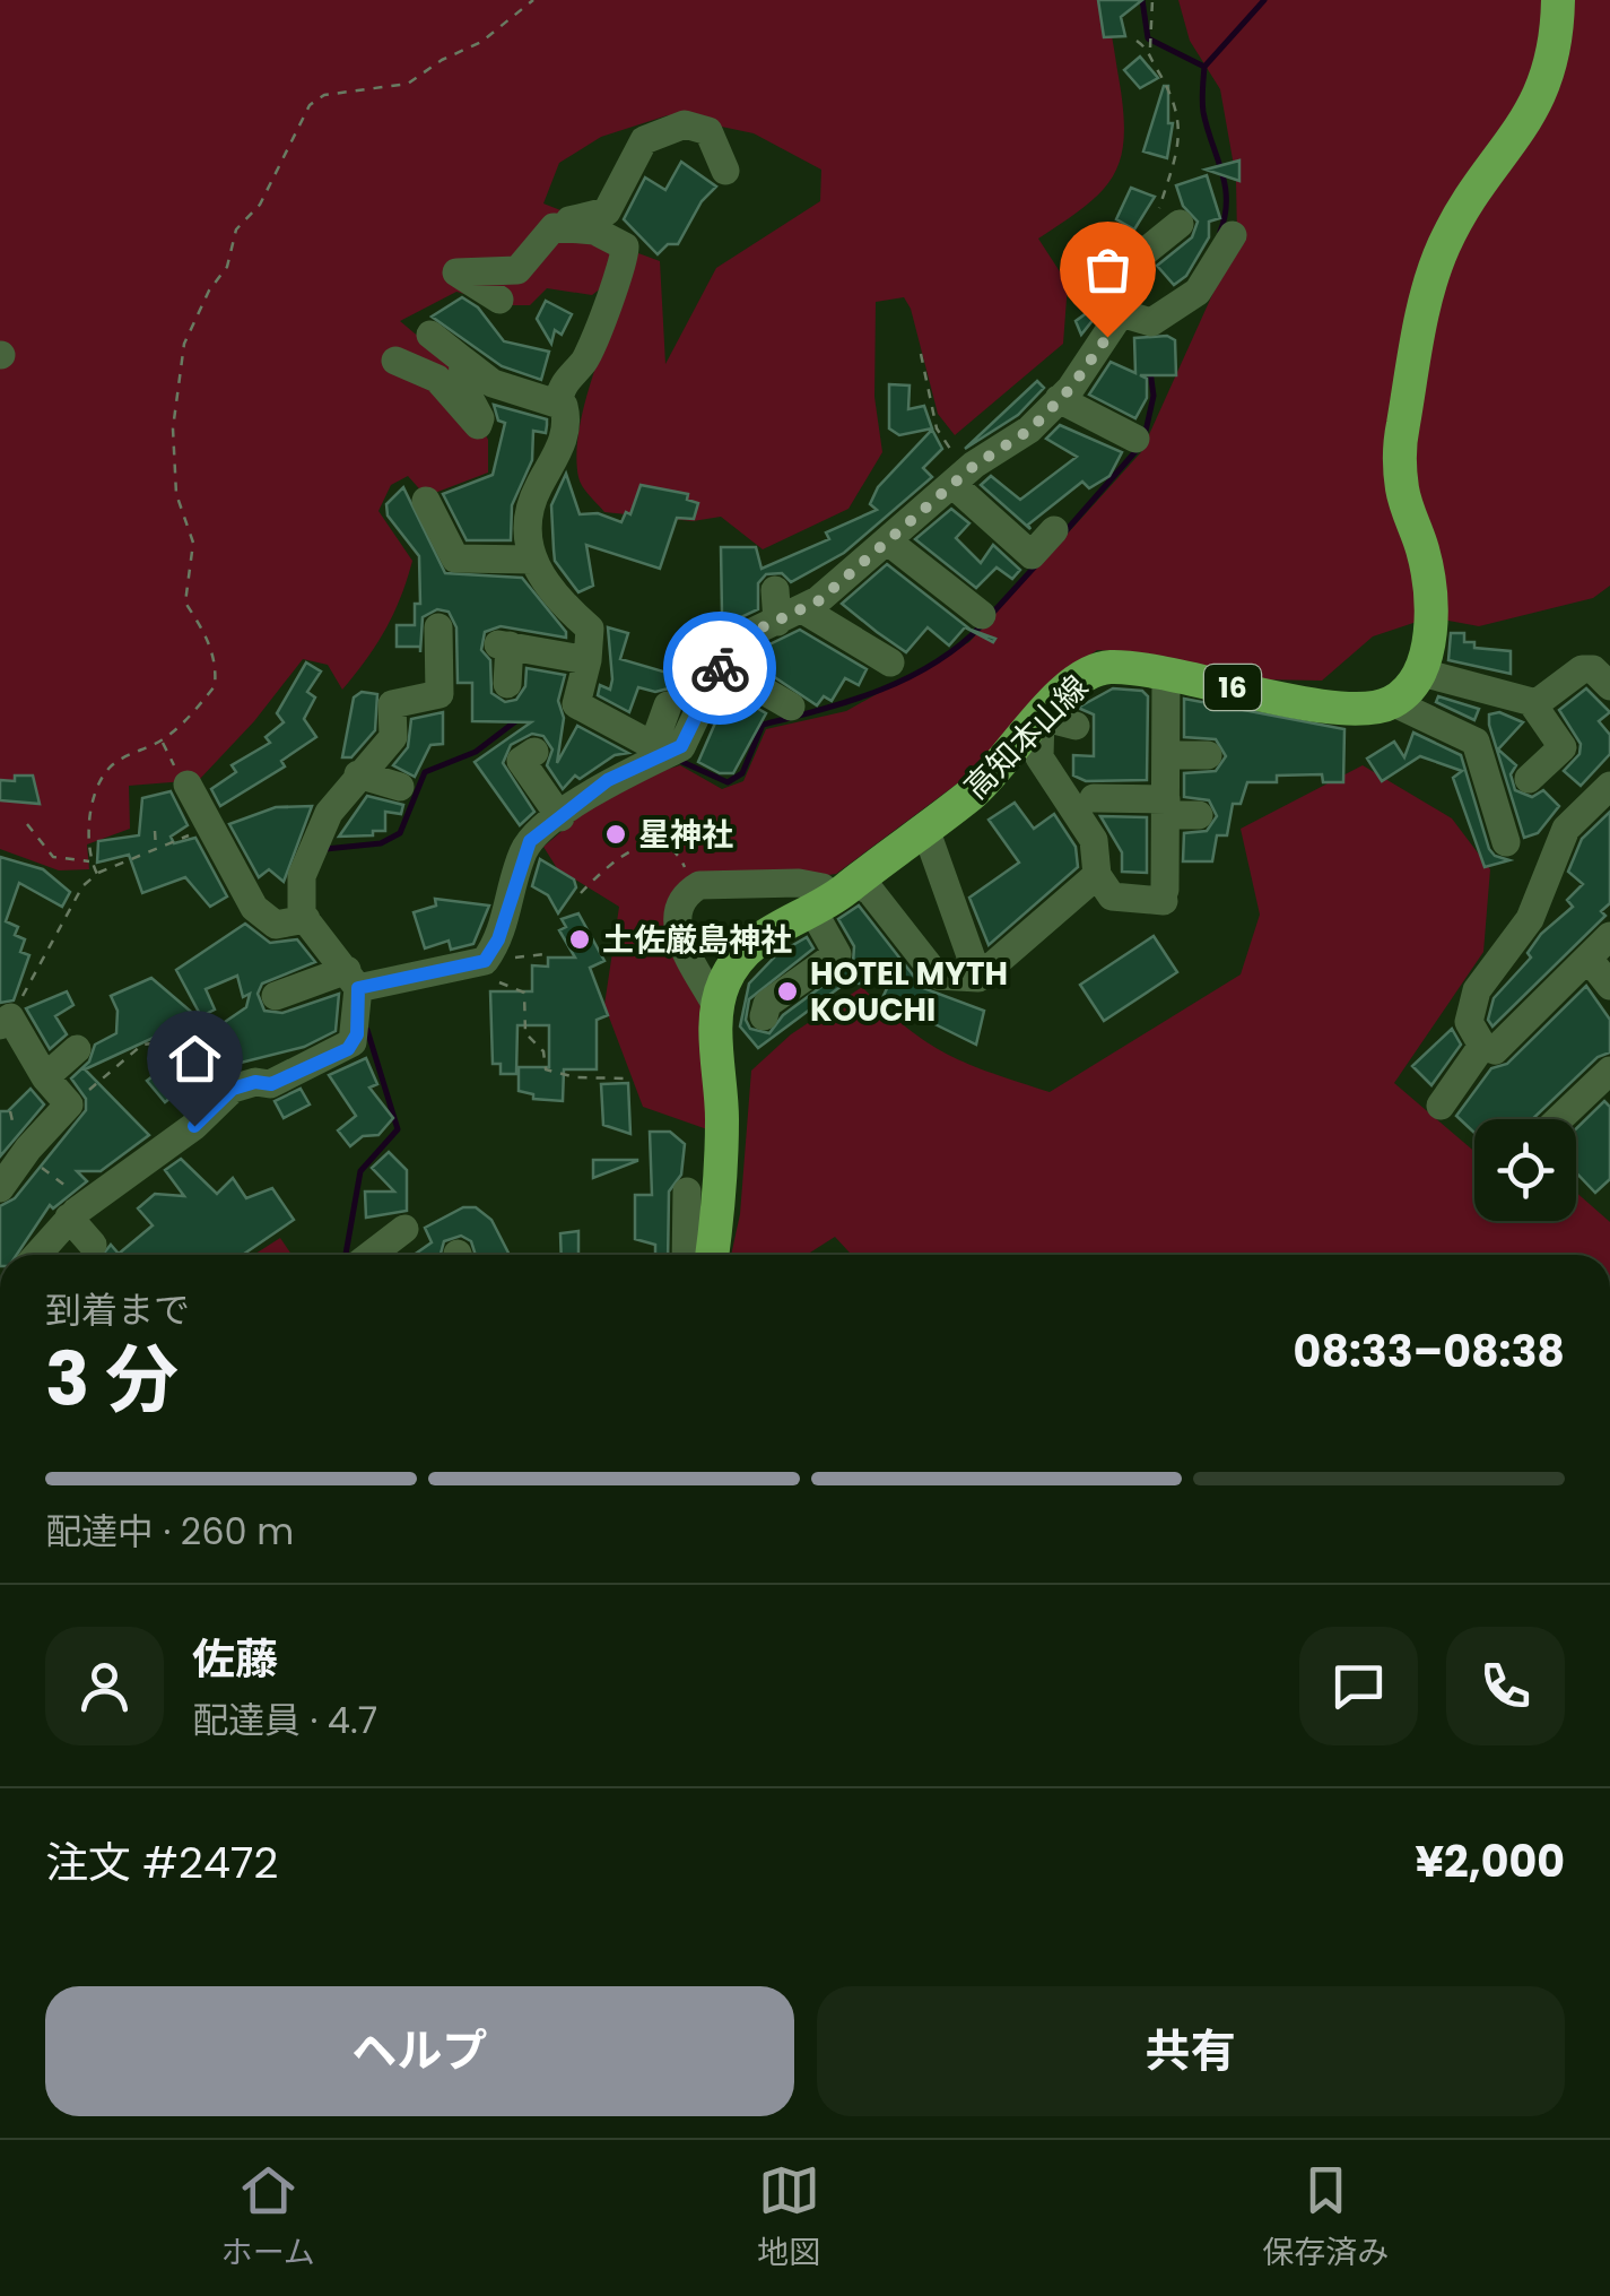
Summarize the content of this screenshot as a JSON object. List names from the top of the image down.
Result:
{
  "streets": {
    "main road": ["16", "高知本山線"]
  },
  "places": ["星神社", "土佐厳島神社", "HOTEL MYTH KOUCHI"],
  "page": {
    "heading": ["3 分", "到着まで", "08:33–08:38"],
    "panel": [
      "佐藤",
      "配達員 · 4.7",
      "注文 #2472",
      "¥2,000"
    ],
    "bar": "配達中 · 260 m",
    "buttons": ["ヘルプ", "共有"],
    "tabs": ["ホーム", "地図", "保存済み"]
  }
}
